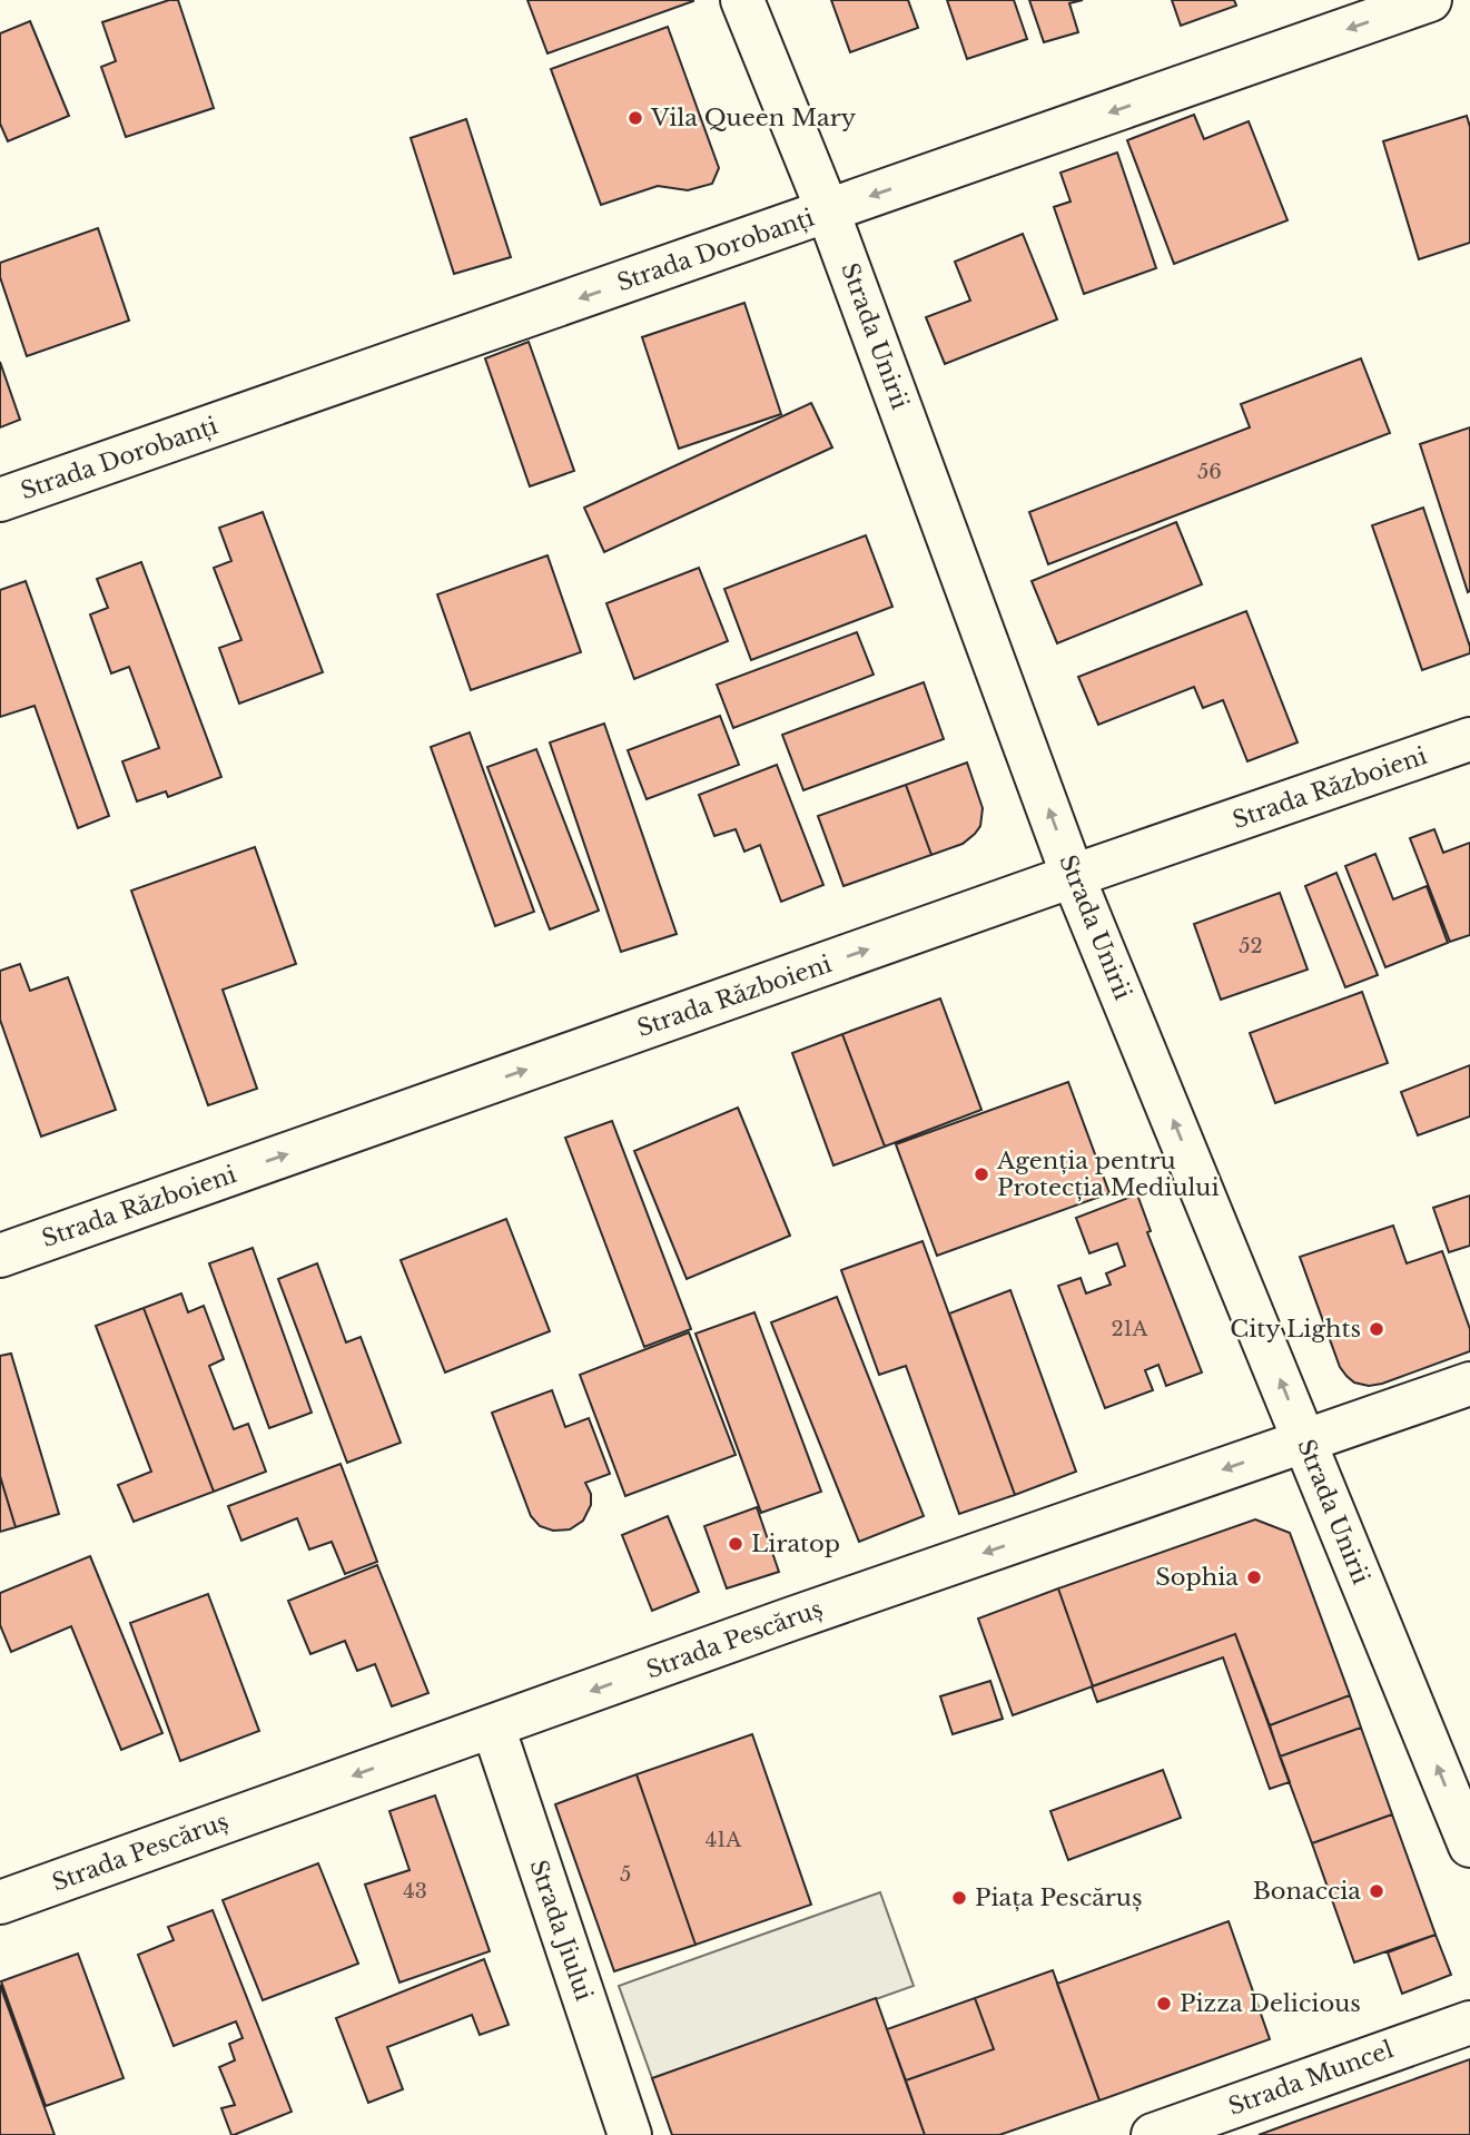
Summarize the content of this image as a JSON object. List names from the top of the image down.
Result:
{
  "streets": {
    "street": [
      "Strada Dorobanți",
      "Strada Unirii",
      "Strada Războieni",
      "Strada Pescăruș",
      "Strada Jiului",
      "Strada Muncel"
    ]
  },
  "crossings": [
    ["Strada Dorobanți", "Strada Unirii"],
    ["Strada Unirii", "Strada Războieni"],
    ["Strada Unirii", "Strada Pescăruș"],
    ["Strada Pescăruș", "Strada Jiului"]
  ],
  "one_way": [
    "Strada Dorobanți",
    "Strada Unirii",
    "Strada Războieni",
    "Strada Pescăruș"
  ],
  "places": [
    "Vila Queen Mary",
    "Agenția pentru Protecția Mediului",
    "City Lights",
    "Liratop",
    "Sophia",
    "Bonaccia",
    "Piața Pescăruș",
    "Pizza Delicious"
  ],
  "house_numbers": [
    "56",
    "52",
    "21A",
    "41A",
    "5",
    "43"
  ]
}
